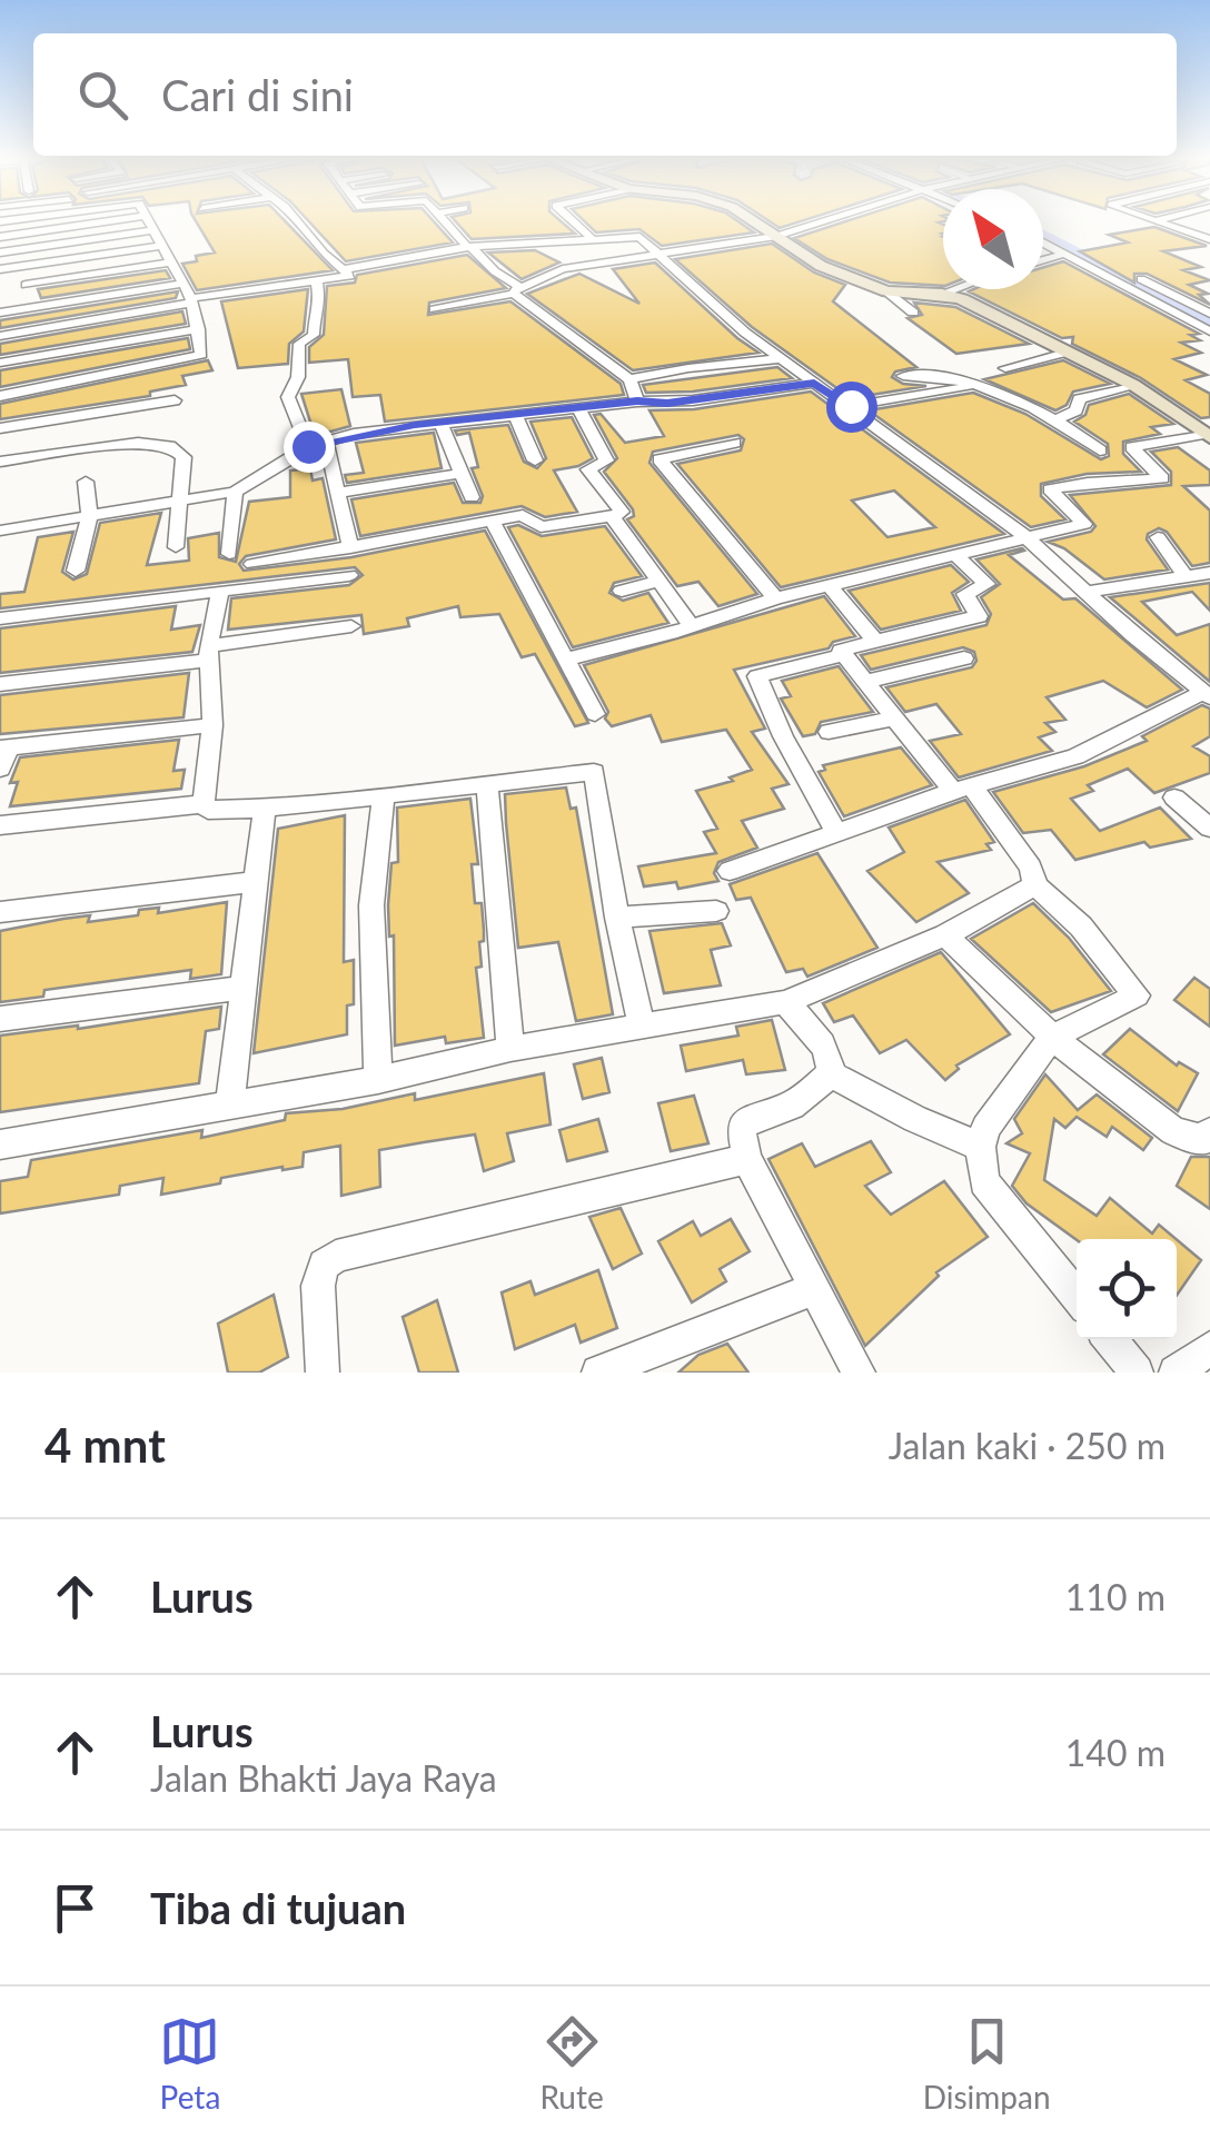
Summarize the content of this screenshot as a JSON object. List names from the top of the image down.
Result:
{
  "north": "top left",
  "page": {
    "search": "Cari di sini",
    "heading": ["4 mnt", "Jalan kaki · 250 m"],
    "list": [
      ["Lurus", "110 m"],
      ["Lurus", "Jalan Bhakti Jaya Raya", "140 m"],
      "Tiba di tujuan"
    ],
    "nav": ["Peta", "Rute", "Disimpan"]
  }
}
